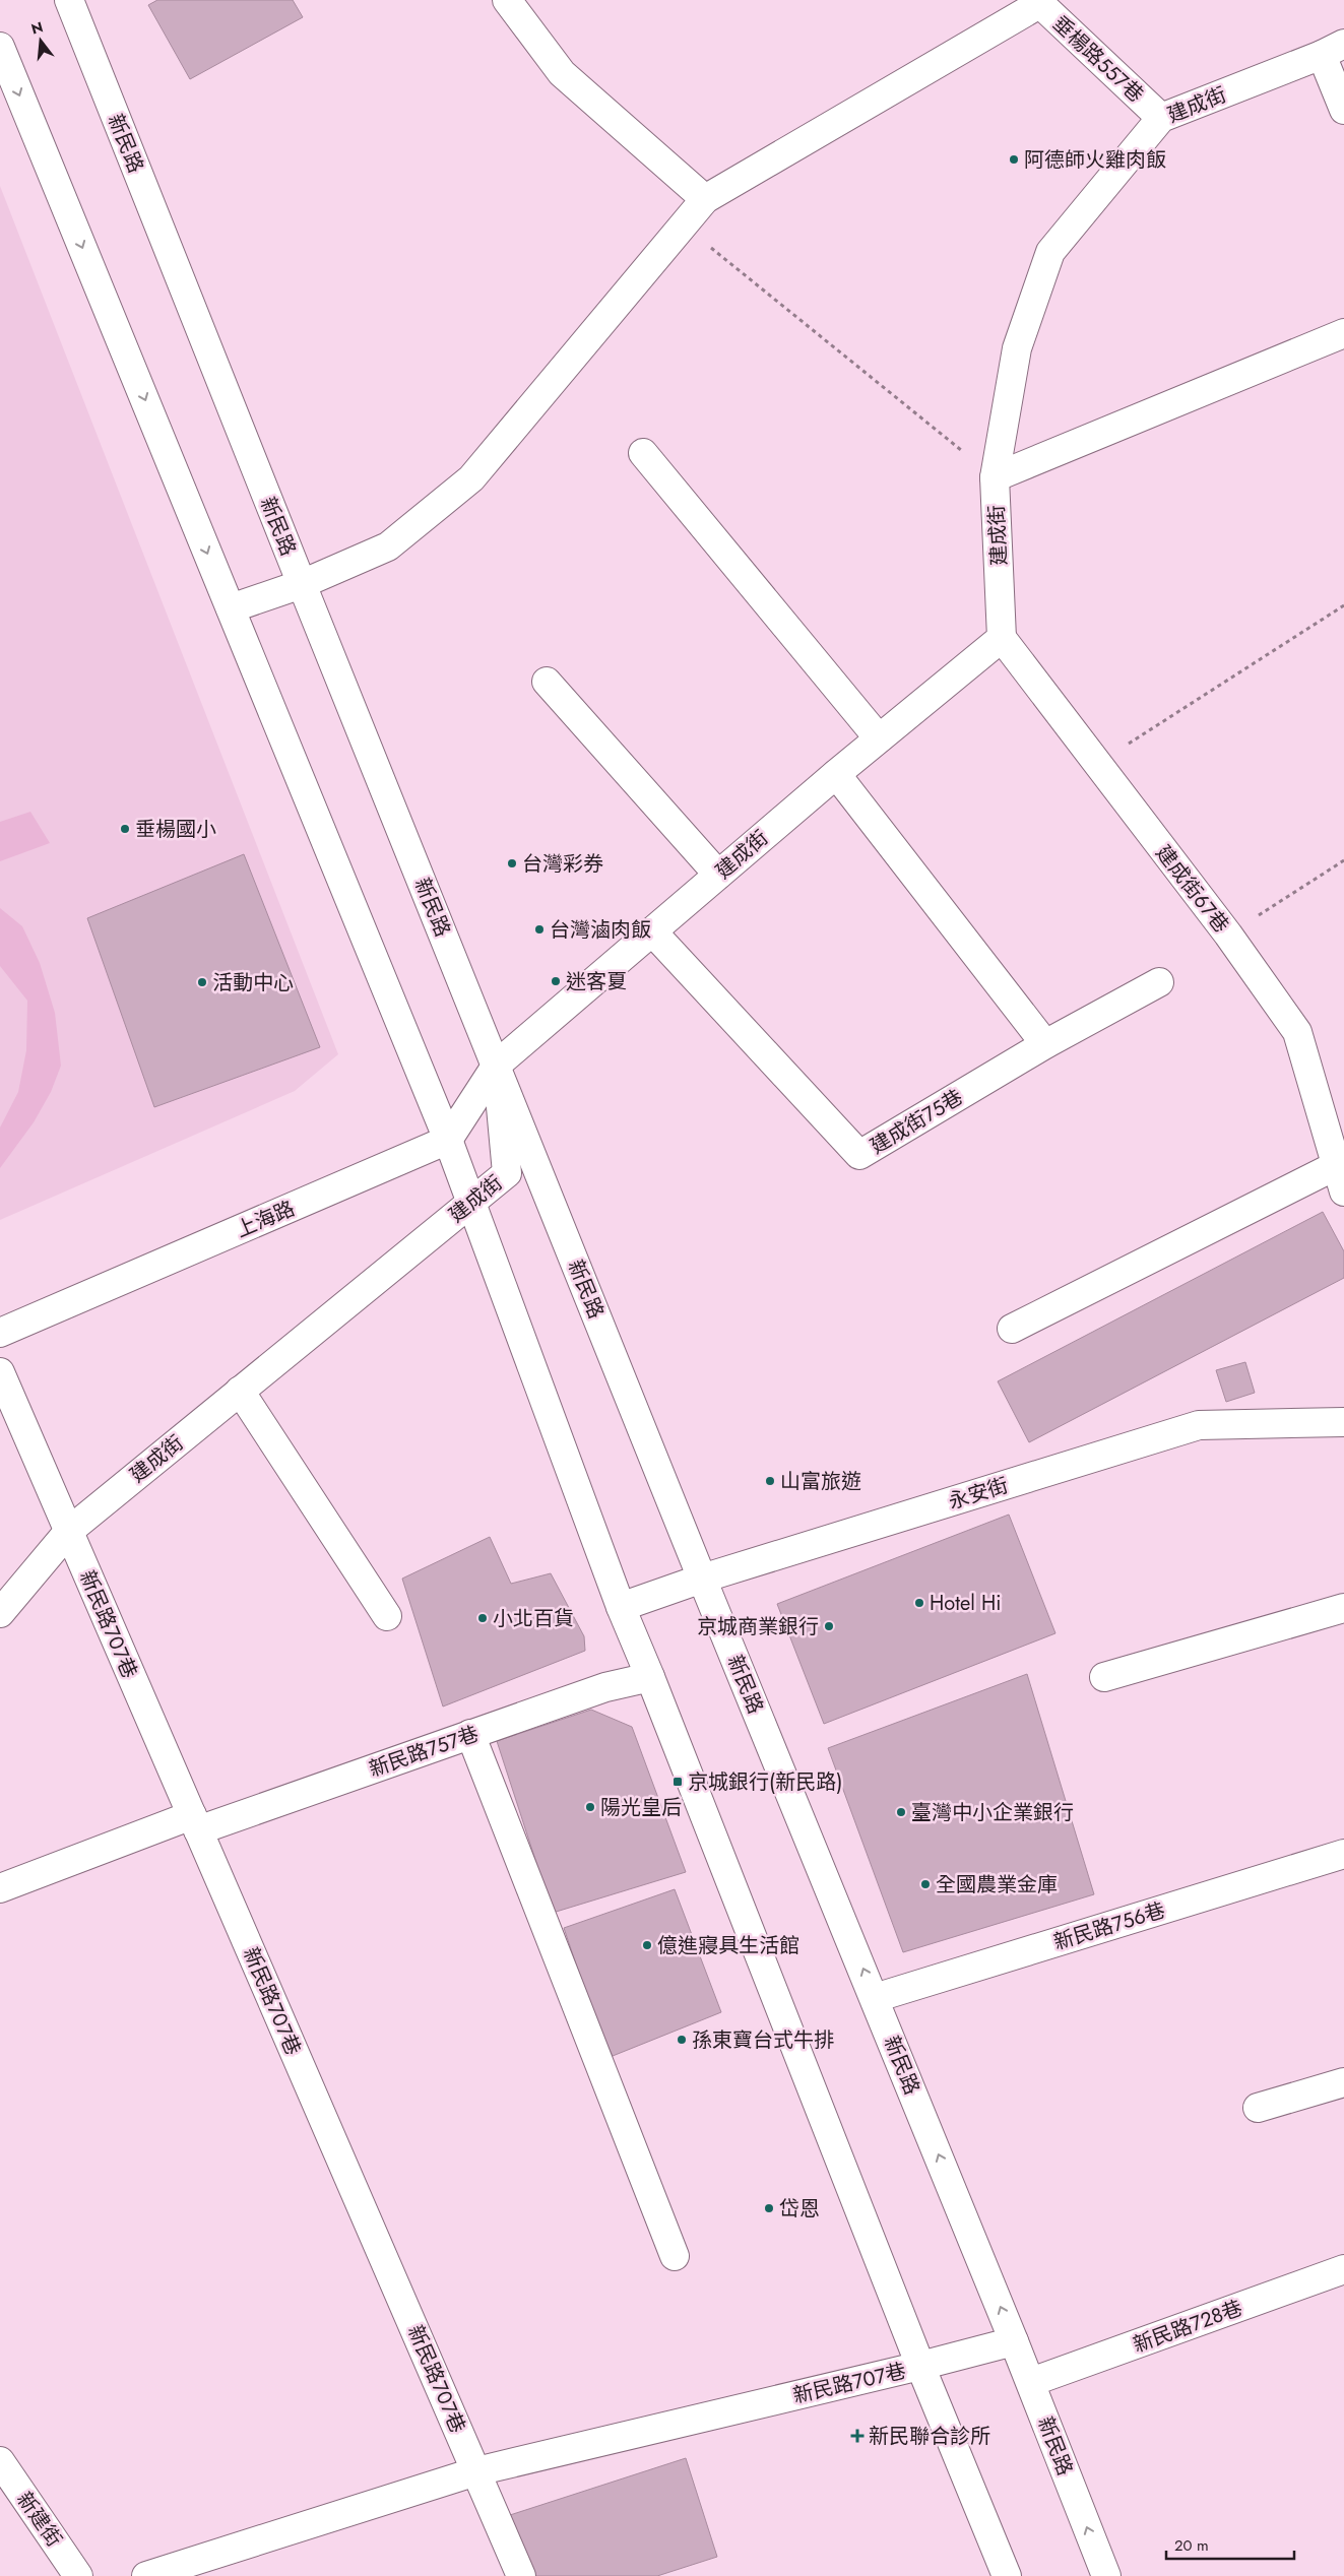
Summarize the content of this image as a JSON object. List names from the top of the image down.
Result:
{
  "streets": {
    "street": [
      "垂楊路557巷",
      "建成街",
      "新民路",
      "建成街67巷",
      "建成街75巷",
      "上海路",
      "永安街",
      "新民路707巷",
      "新民路757巷",
      "新民路756巷",
      "新民路728巷",
      "新建街"
    ]
  },
  "crossings": [
    ["垂楊路557巷", "建成街"],
    ["建成街", "新民路"],
    ["建成街", "建成街67巷"],
    ["建成街", "建成街75巷"],
    ["建成街", "新民路707巷"],
    ["新民路", "永安街"],
    ["新民路", "新民路707巷"],
    ["新民路", "新民路756巷"],
    ["新民路", "新民路728巷"],
    ["新民路707巷", "新民路757巷"]
  ],
  "places": {
    "other": [
      "阿德師火雞肉飯",
      "垂楊國小",
      "台灣彩券",
      "台灣滷肉飯",
      "迷客夏",
      "活動中心",
      "山富旅遊",
      "Hotel Hi",
      "小北百貨",
      "京城商業銀行",
      "陽光皇后",
      "臺灣中小企業銀行",
      "全國農業金庫",
      "億進寢具生活館",
      "孫東寶台式牛排",
      "岱恩"
    ],
    "transit": ["京城銀行(新民路)"],
    "health": ["新民聯合診所"]
  },
  "scale_bar": "20 m",
  "north": "top"
}
